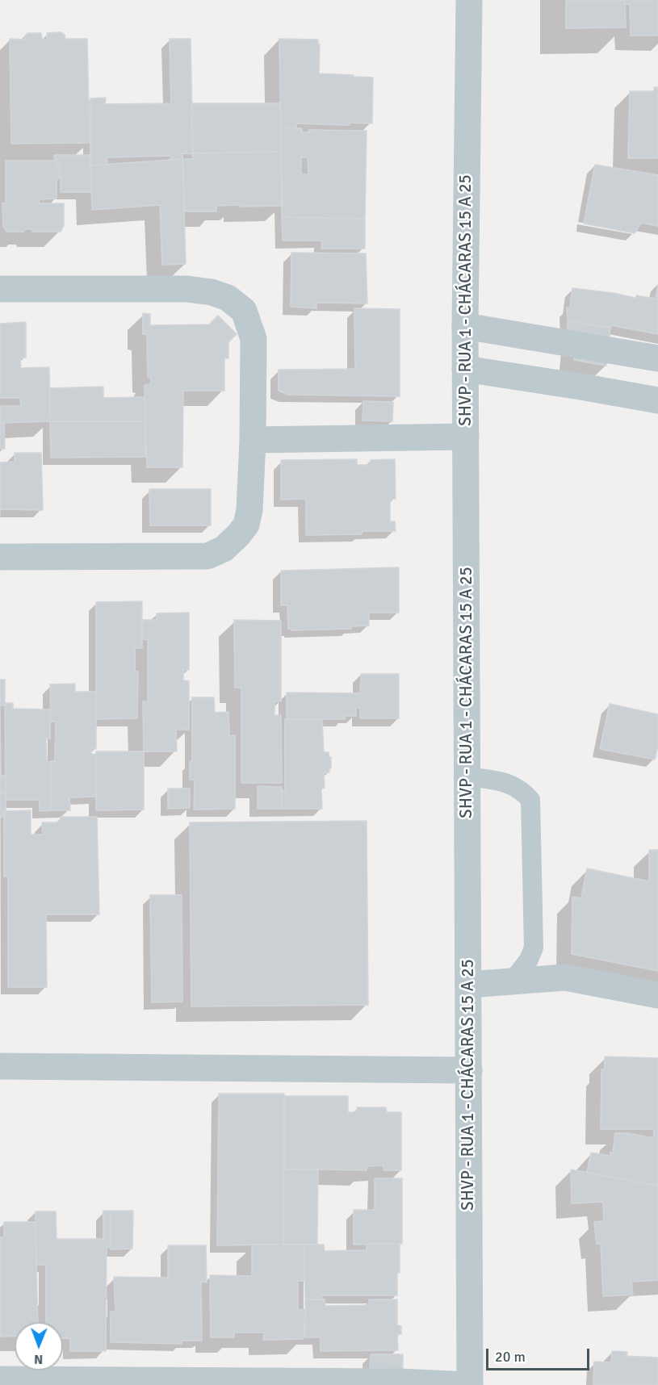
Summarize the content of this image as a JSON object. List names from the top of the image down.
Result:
{
  "streets": {
    "street": ["SHVP - RUA 1 - CHÁCARAS 15 A 25"]
  },
  "scale_bar": "20 m",
  "north": "bottom"
}
